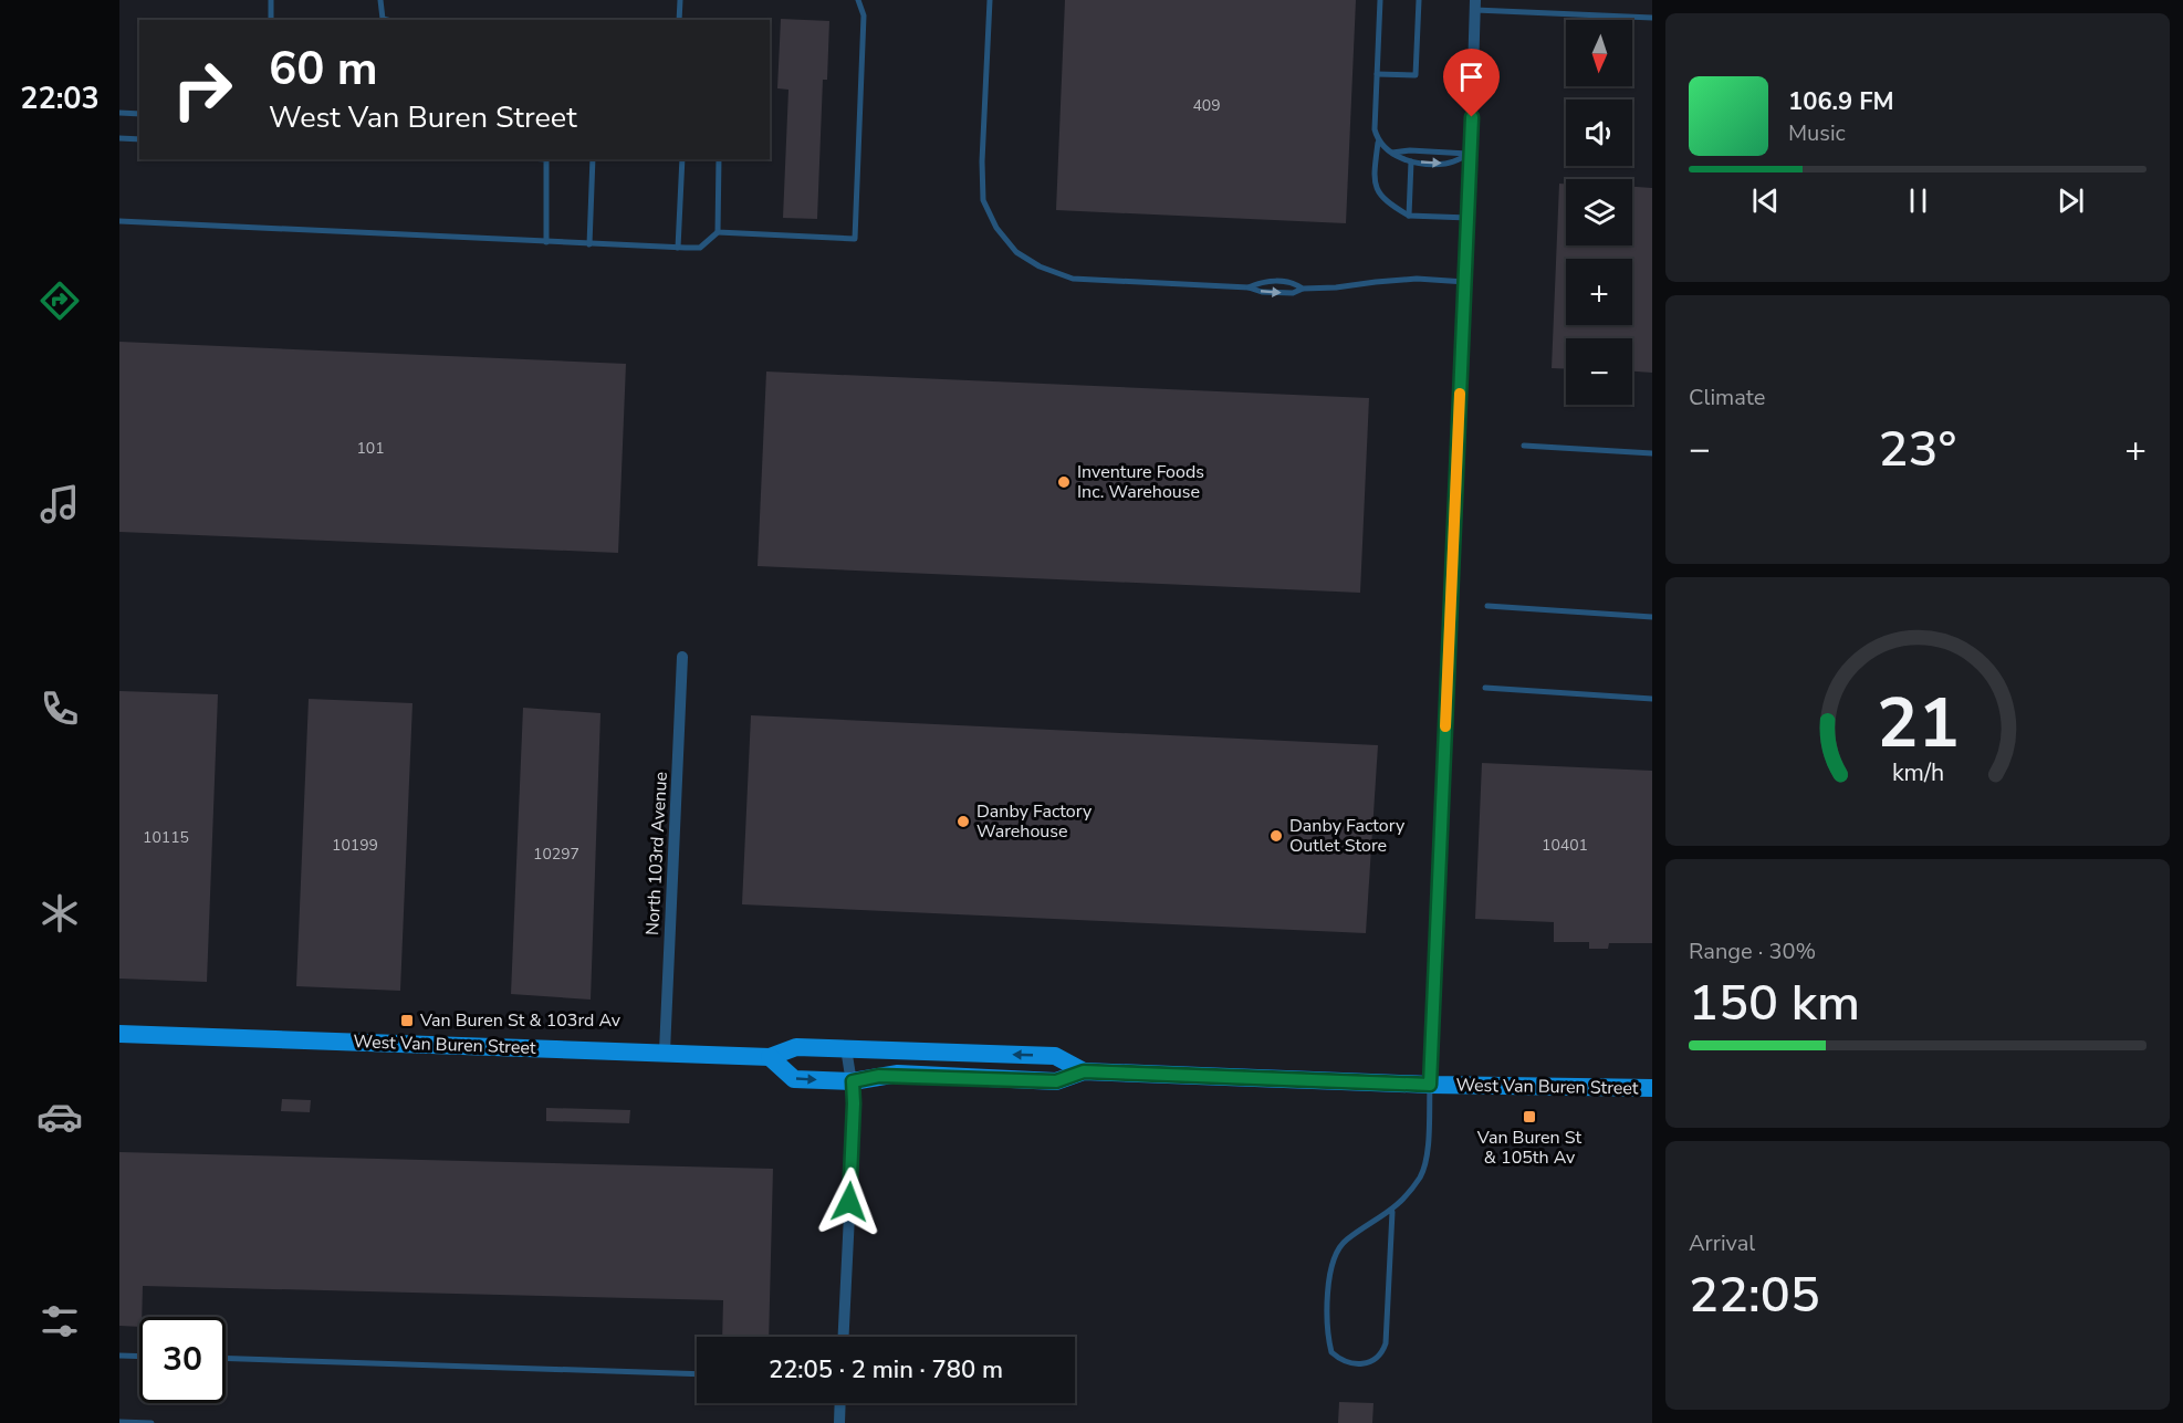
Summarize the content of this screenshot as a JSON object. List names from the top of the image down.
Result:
{
  "streets": {
    "main road": ["West Van Buren Street"],
    "street": ["North 103rd Avenue"]
  },
  "crossings": [
    ["North 103rd Avenue", "West Van Buren Street"]
  ],
  "places": {
    "other": ["Inventure Foods Inc. Warehouse", "Danby Factory Warehouse", "Danby Factory Outlet Store"],
    "transit": ["Van Buren St & 103rd Av", "Van Buren St & 105th Av"]
  },
  "house_numbers": [
    "409",
    "101",
    "10115",
    "10199",
    "10401",
    "10297"
  ],
  "north": "bottom",
  "page": {
    "tabs": "22:03",
    "map_buttons": ["+", "−"],
    "turn": ["60 m", "West Van Buren Street"],
    "song": ["106.9 FM", "Music"],
    "tile": [
      "Climate",
      ["Range · 30%", "150 km"],
      ["Arrival", "22:05"]
    ],
    "heat": ["−", "23°", "+"],
    "limit": "30",
    "trip": "22:05 · 2 min · 780 m",
    "gauge": ["21", "km/h"]
  }
}
